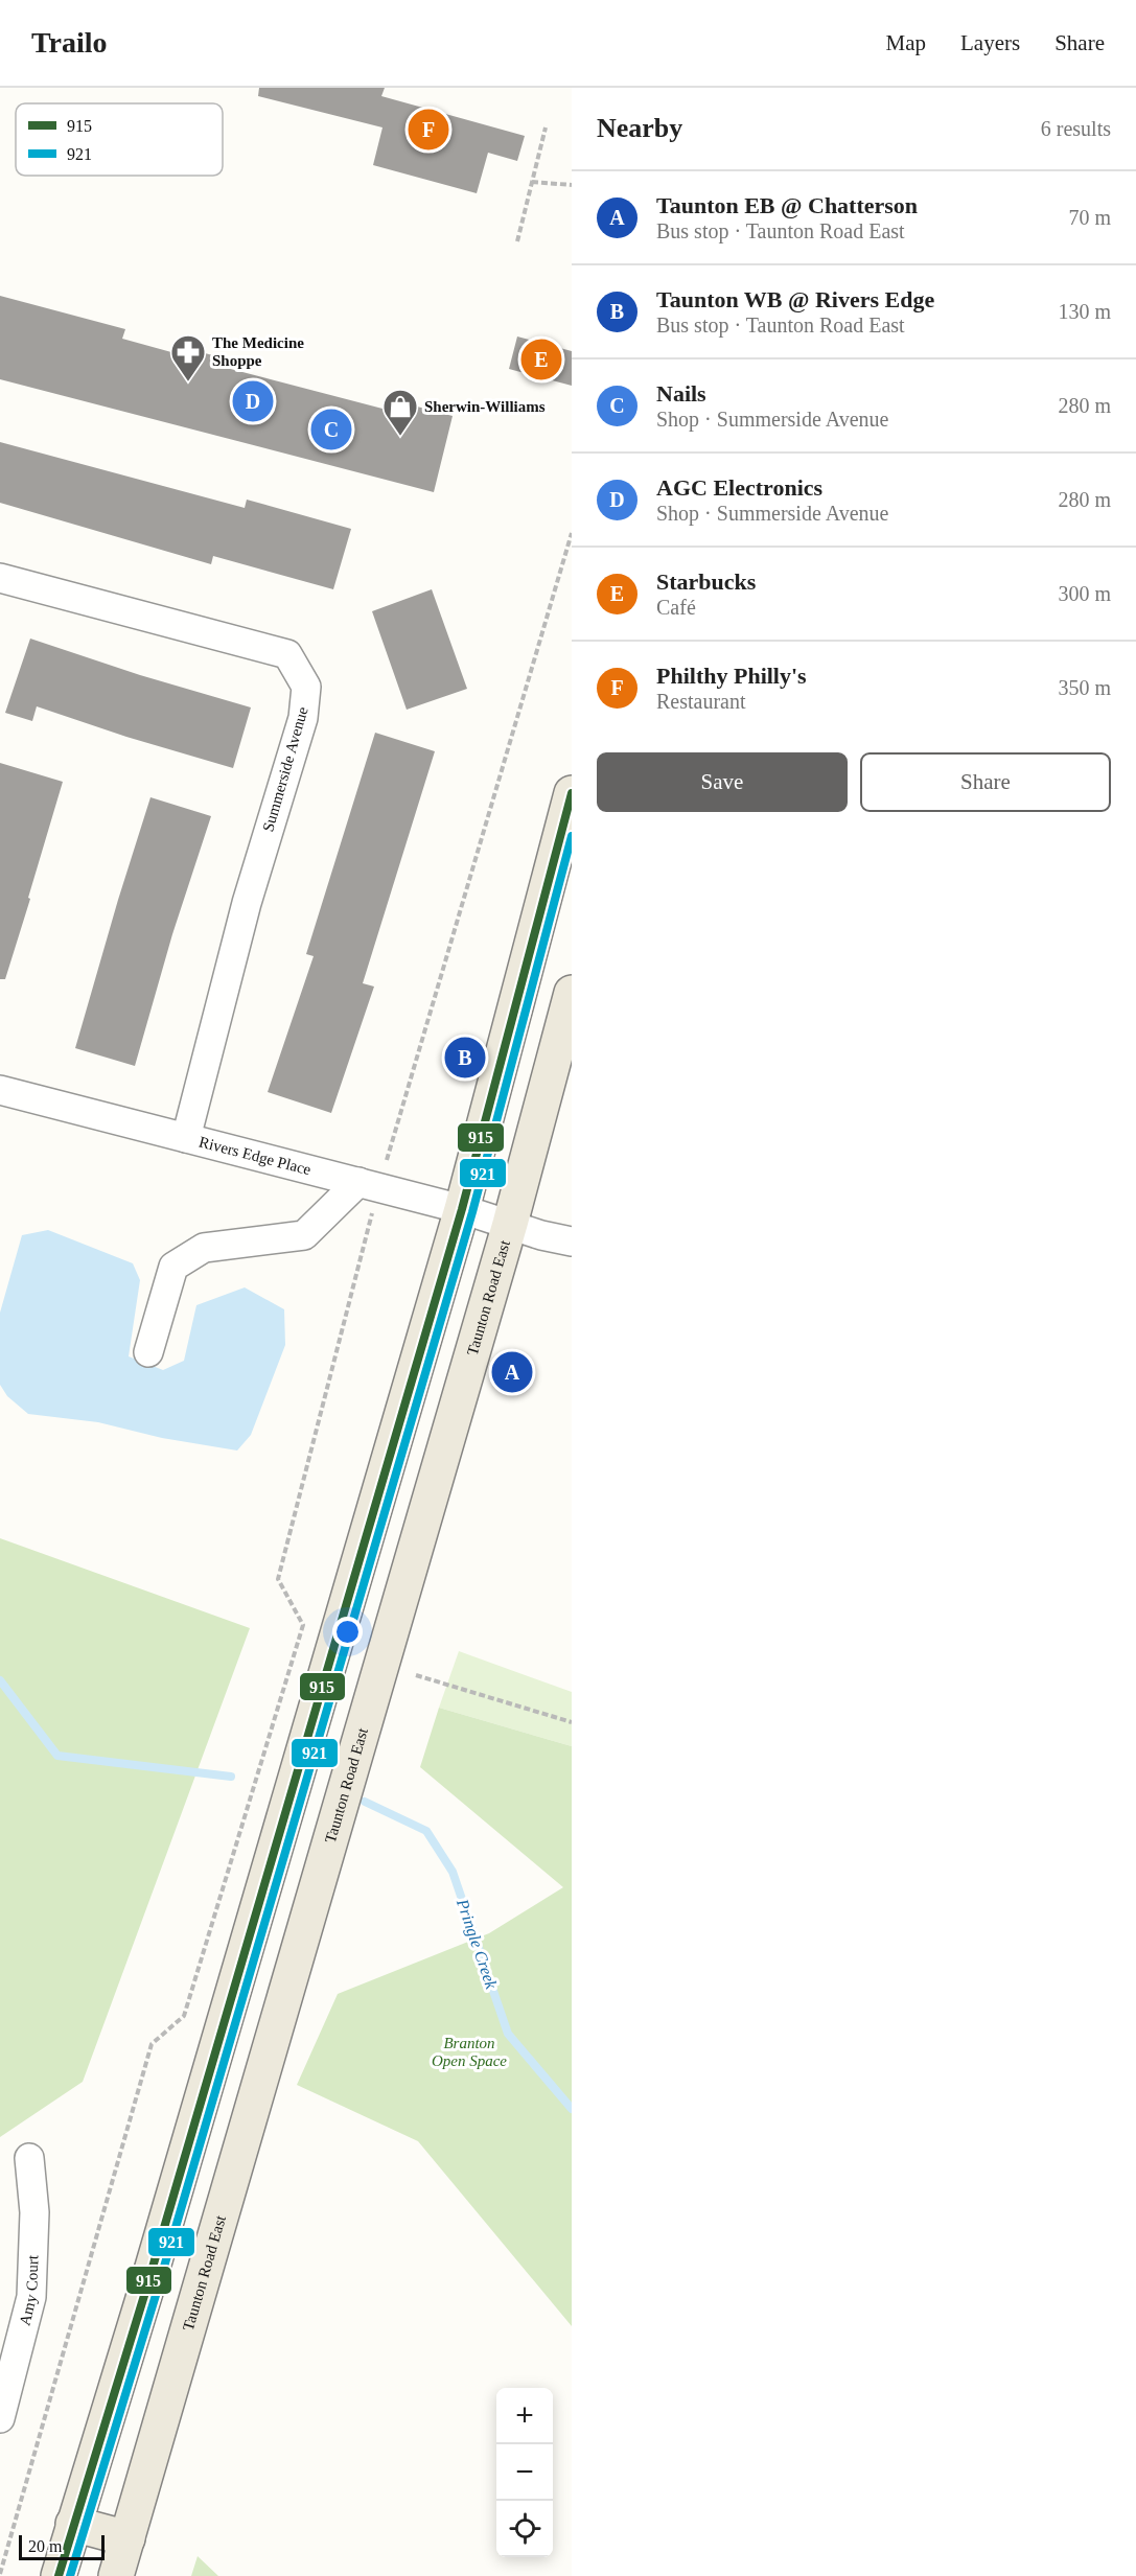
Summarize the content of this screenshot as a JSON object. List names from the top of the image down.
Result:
{
  "streets": {
    "main road": ["Taunton Road East"],
    "street": ["Summerside Avenue", "Rivers Edge Place", "Amy Court"]
  },
  "crossings": [
    ["Summerside Avenue", "Rivers Edge Place"],
    ["Rivers Edge Place", "Taunton Road East"]
  ],
  "water": ["Pringle Creek"],
  "parks": ["Branton Open Space"],
  "places": {
    "pharmacy": ["The Medicine Shoppe"],
    "shop": ["Sherwin-Williams"]
  },
  "lines": ["transit line 915", "transit line 921"],
  "legend": ["915", "921"],
  "scale_bar": "20 m",
  "page": {
    "header": "Trailo",
    "nav": ["Map", "Layers", "Share"],
    "heading": ["Nearby", "6 results"],
    "pins": [
      "F",
      "E",
      "D",
      "C",
      "B",
      "A"
    ],
    "list": [
      {
        "mark": "A",
        "name": "Taunton EB @ Chatterson",
        "note": "Bus stop · Taunton Road East",
        "value": "70 m"
      },
      {
        "mark": "B",
        "name": "Taunton WB @ Rivers Edge",
        "note": "Bus stop · Taunton Road East",
        "value": "130 m"
      },
      {
        "mark": "C",
        "name": "Nails",
        "note": "Shop · Summerside Avenue",
        "value": "280 m"
      },
      {
        "mark": "D",
        "name": "AGC Electronics",
        "note": "Shop · Summerside Avenue",
        "value": "280 m"
      },
      {
        "mark": "E",
        "name": "Starbucks",
        "note": "Café",
        "value": "300 m"
      },
      {
        "mark": "F",
        "name": "Philthy Philly's",
        "note": "Restaurant",
        "value": "350 m"
      }
    ],
    "buttons": ["Save", "Share"],
    "map_buttons": ["+", "−"],
    "scale": "20 m"
  }
}
